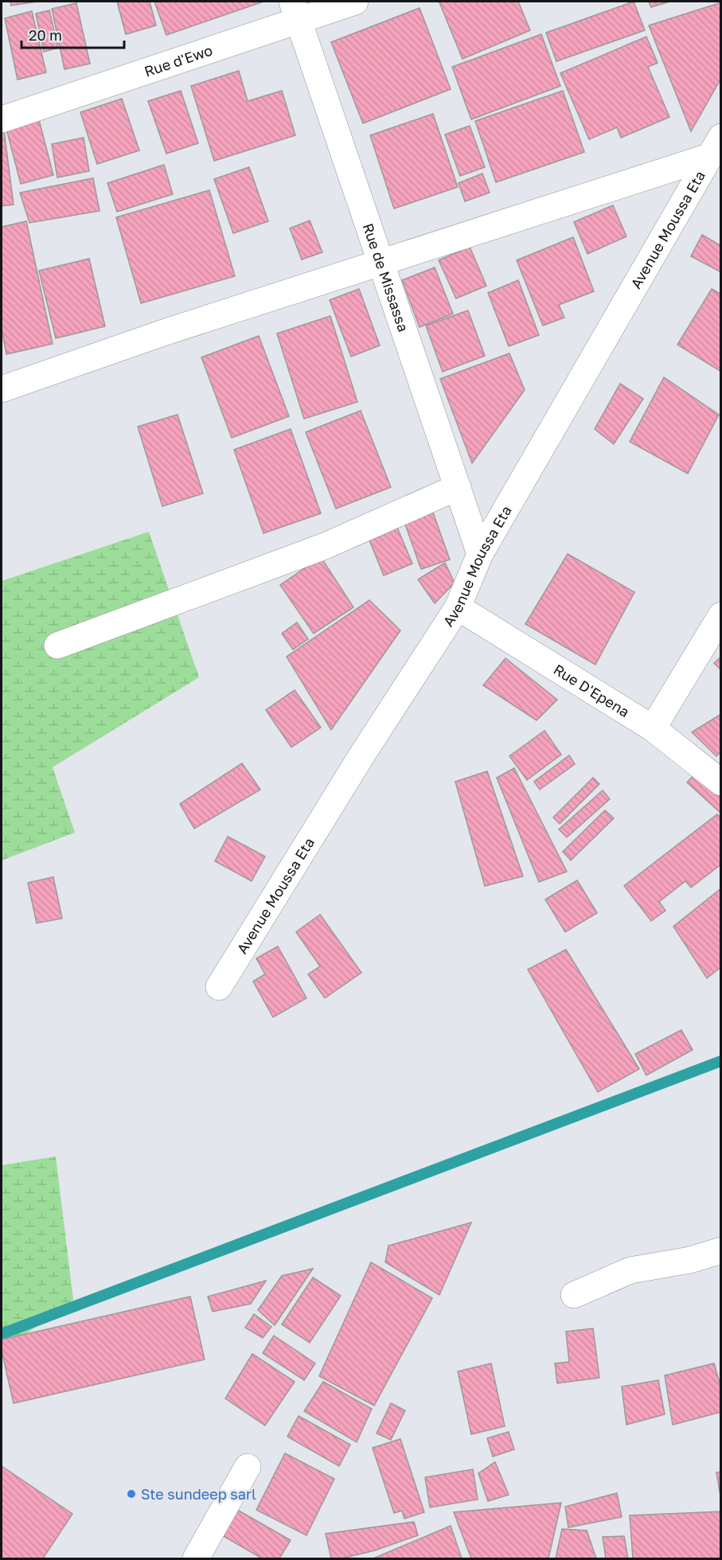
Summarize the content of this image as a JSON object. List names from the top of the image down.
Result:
{
  "streets": {
    "street": [
      "Rue d'Ewo",
      "Avenue Moussa Eta",
      "Rue de Missassa",
      "Rue D'Epena"
    ]
  },
  "crossings": [
    ["Rue d'Ewo", "Rue de Missassa"],
    ["Avenue Moussa Eta", "Rue de Missassa"],
    ["Avenue Moussa Eta", "Rue D'Epena"]
  ],
  "places": ["Ste sundeep sarl"],
  "scale_bar": "20 m"
}
